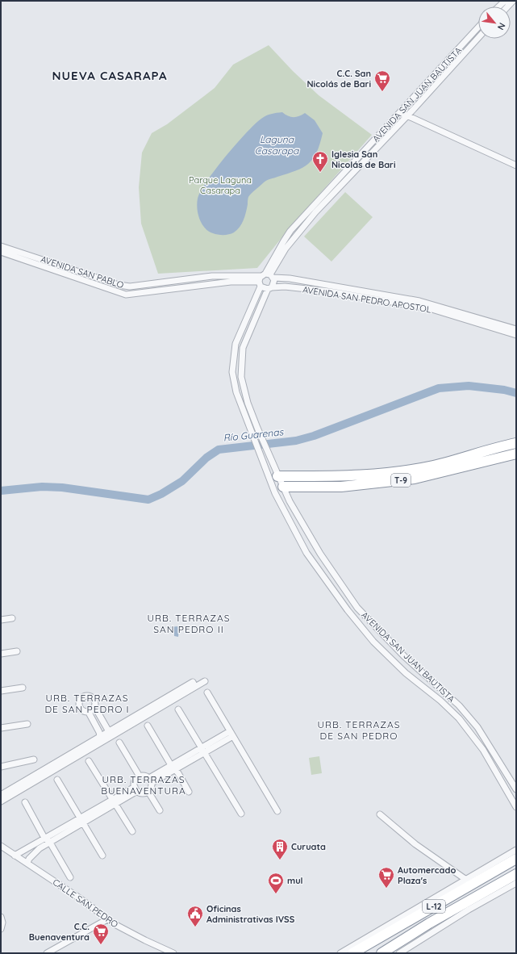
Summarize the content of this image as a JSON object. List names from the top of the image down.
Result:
{
  "streets": {
    "highway": ["T-9", "L-12"],
    "street": [
      "AVENIDA SAN JUAN BAUTISTA",
      "AVENIDA SAN PABLO",
      "AVENIDA SAN PEDRO APOSTOL",
      "CALLE SAN PEDRO"
    ]
  },
  "crossings": [
    ["AVENIDA SAN JUAN BAUTISTA", "AVENIDA SAN PABLO"],
    ["AVENIDA SAN JUAN BAUTISTA", "AVENIDA SAN PEDRO APOSTOL"],
    ["AVENIDA SAN JUAN BAUTISTA", "T-9"],
    ["AVENIDA SAN PABLO", "AVENIDA SAN PEDRO APOSTOL"]
  ],
  "districts": [
    "NUEVA CASARAPA",
    "URB. TERRAZAS SAN PEDRO II",
    "URB. TERRAZAS DE SAN PEDRO I",
    "URB. TERRAZAS DE SAN PEDRO",
    "URB. TERRAZAS BUENAVENTURA"
  ],
  "water": ["Laguna Casarapa", "Río Guarenas"],
  "parks": ["Parque Laguna Casarapa"],
  "places": {
    "supermarket": ["C.C. San Nicolás de Bari", "Automercado Plaza's", "C.C. Buenaventura"],
    "church": ["Iglesia San Nicolás de Bari"],
    "building": ["Curuata"],
    "sports": ["mul"],
    "public building": ["Oficinas Administrativas IVSS"]
  },
  "north": "bottom right"
}
